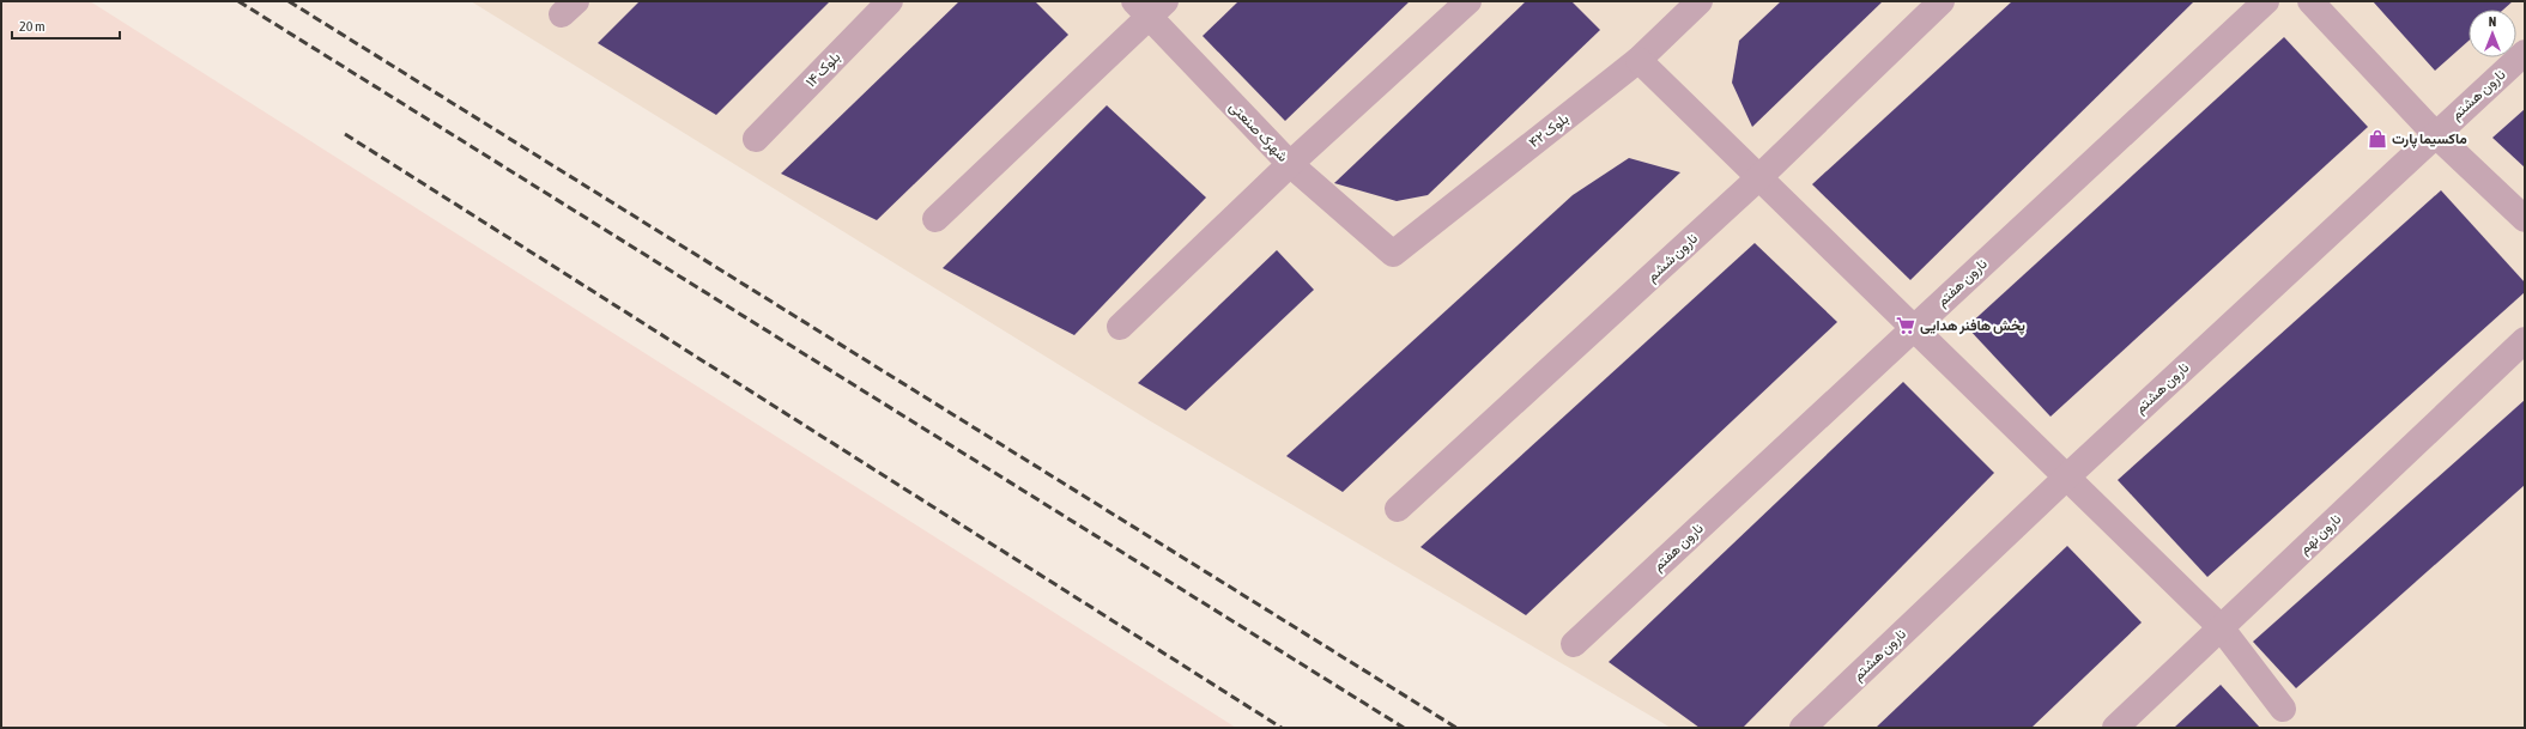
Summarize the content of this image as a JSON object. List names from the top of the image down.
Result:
{
  "streets": {
    "lane": [
      "بلوک ۱۴",
      "نارون هشتم",
      "بلوک ۴۲",
      "شهرک صنعتی",
      "نارون ششم",
      "نارون هفتم",
      "نارون نهم"
    ]
  },
  "crossings": [
    ["بلوک ۴۲", "شهرک صنعتی"]
  ],
  "places": {
    "shop": ["ماکسیما پارت"],
    "supermarket": ["پخش هافنر هدایی"]
  },
  "scale_bar": "20 m",
  "north": "top"
}
